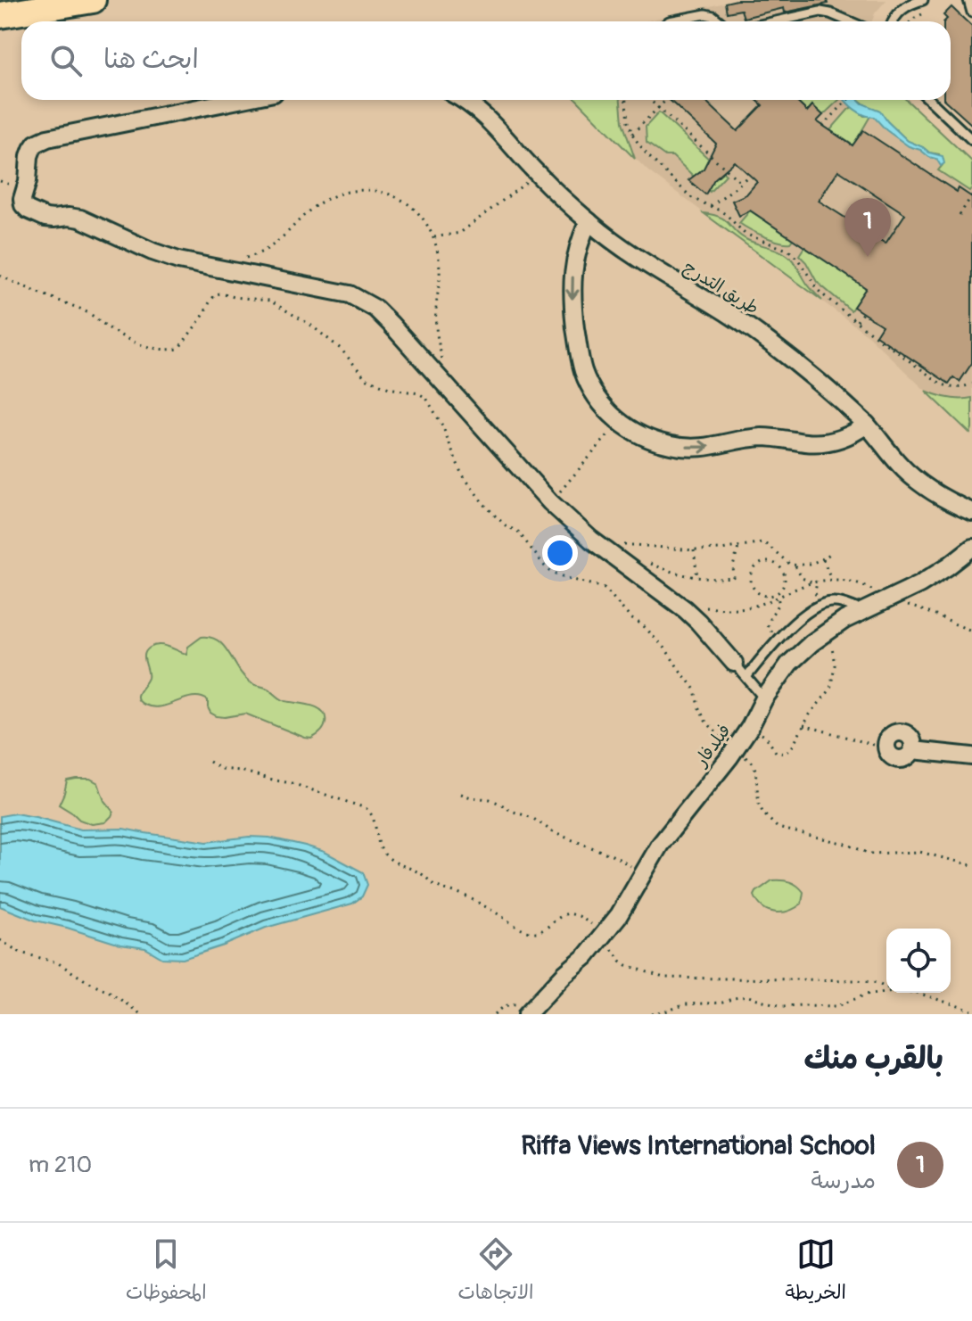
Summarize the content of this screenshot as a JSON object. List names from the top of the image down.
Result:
{
  "streets": {
    "street": ["طريق التدرج", "فيلدفار"]
  },
  "page": {
    "search": "ابحث هنا",
    "pins": "1",
    "heading": "بالقرب منك",
    "list": [
      {
        "mark": "1",
        "name": "Riffa Views International School",
        "note": "مدرسة",
        "value": "210 m"
      }
    ],
    "nav": ["الخريطة", "الاتجاهات", "المحفوظات"]
  }
}
